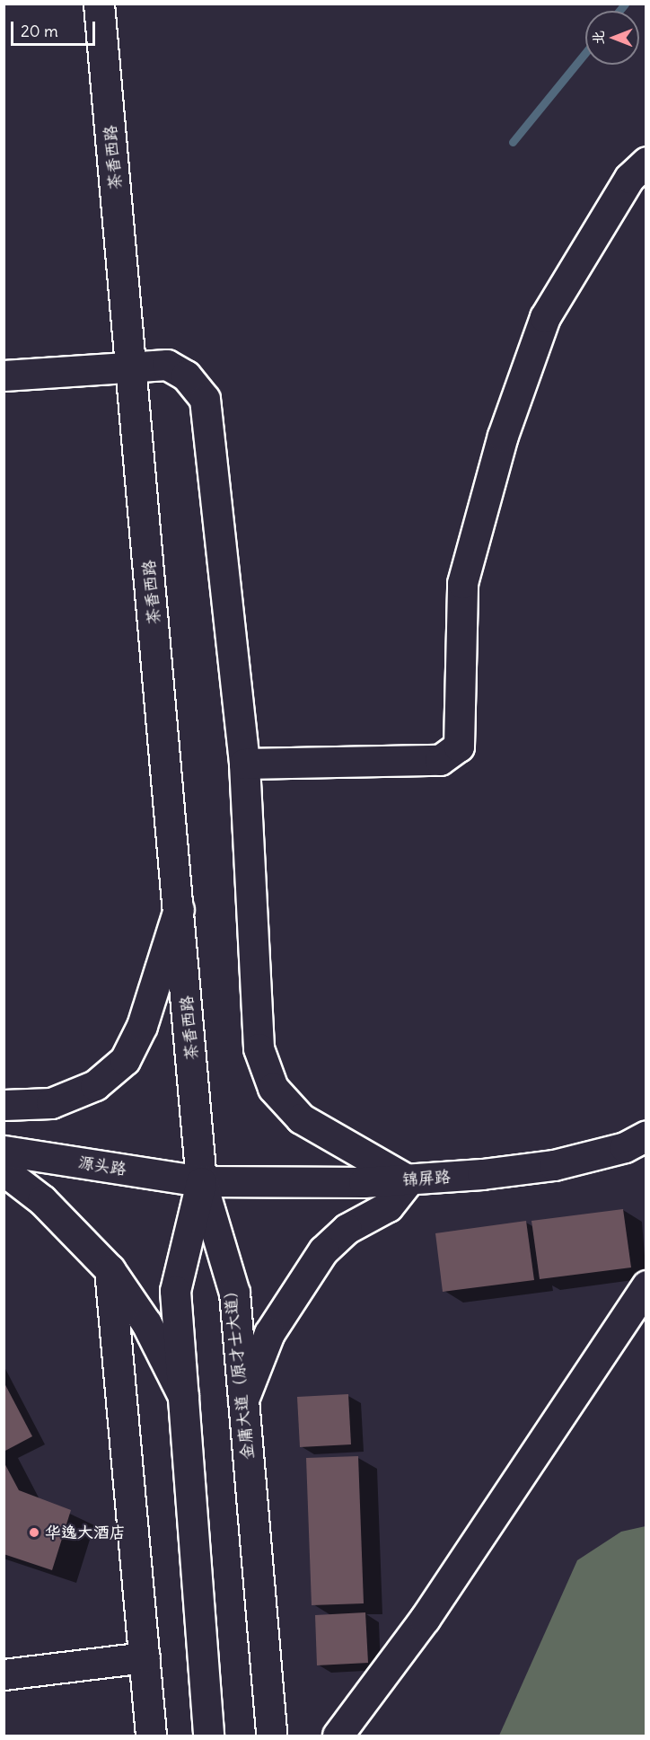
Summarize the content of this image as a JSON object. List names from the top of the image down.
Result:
{
  "streets": {
    "main road": [
      "茶香西路",
      "源头路",
      "锦屏路",
      "金庸大道（原才士大道）"
    ]
  },
  "crossings": [
    ["茶香西路", "源头路"],
    ["茶香西路", "锦屏路"],
    ["茶香西路", "金庸大道（原才士大道）"],
    ["源头路", "锦屏路"],
    ["源头路", "金庸大道（原才士大道）"],
    ["锦屏路", "金庸大道（原才士大道）"]
  ],
  "places": ["华逸大酒店"],
  "scale_bar": "20 m",
  "north": "left"
}
